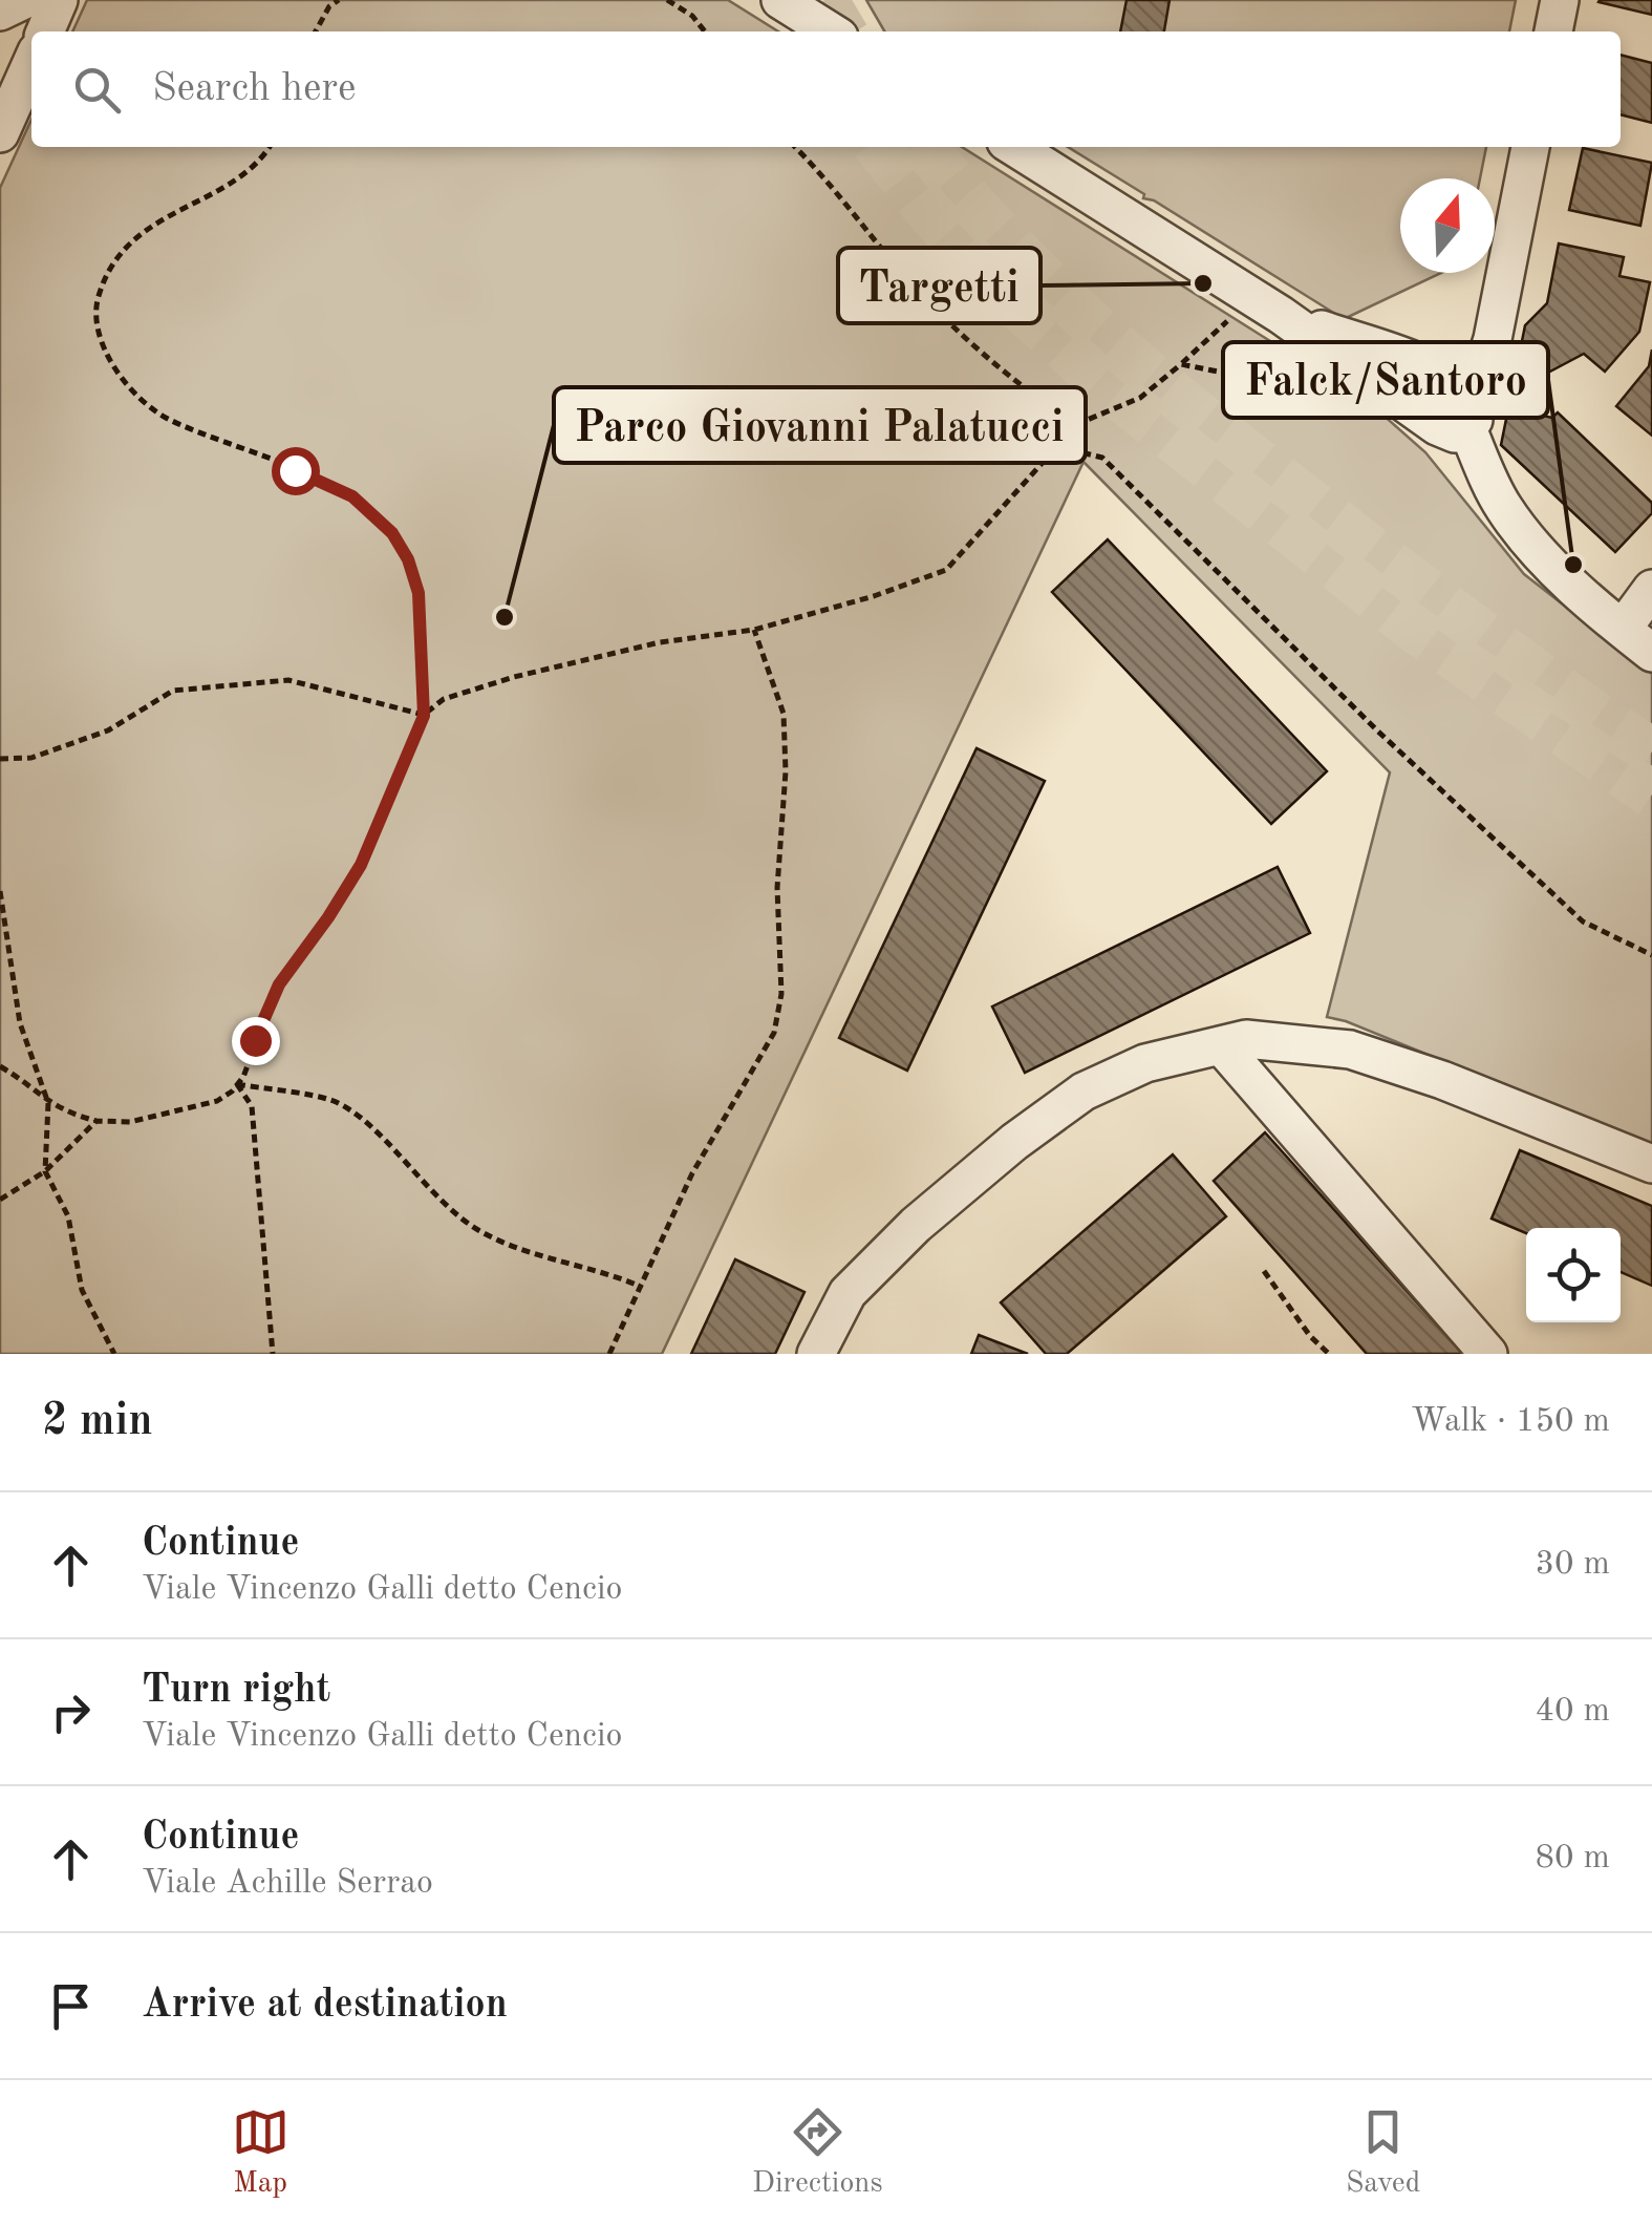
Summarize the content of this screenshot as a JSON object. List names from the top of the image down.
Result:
{
  "places": ["Targetti", "Falck/Santoro", "Parco Giovanni Palatucci"],
  "north": "top",
  "page": {
    "search": "Search here",
    "heading": ["2 min", "Walk · 150 m"],
    "list": [
      ["Continue", "Viale Vincenzo Galli detto Cencio", "30 m"],
      ["Turn right", "Viale Vincenzo Galli detto Cencio", "40 m"],
      ["Continue", "Viale Achille Serrao", "80 m"],
      "Arrive at destination"
    ],
    "nav": ["Map", "Directions", "Saved"]
  }
}
